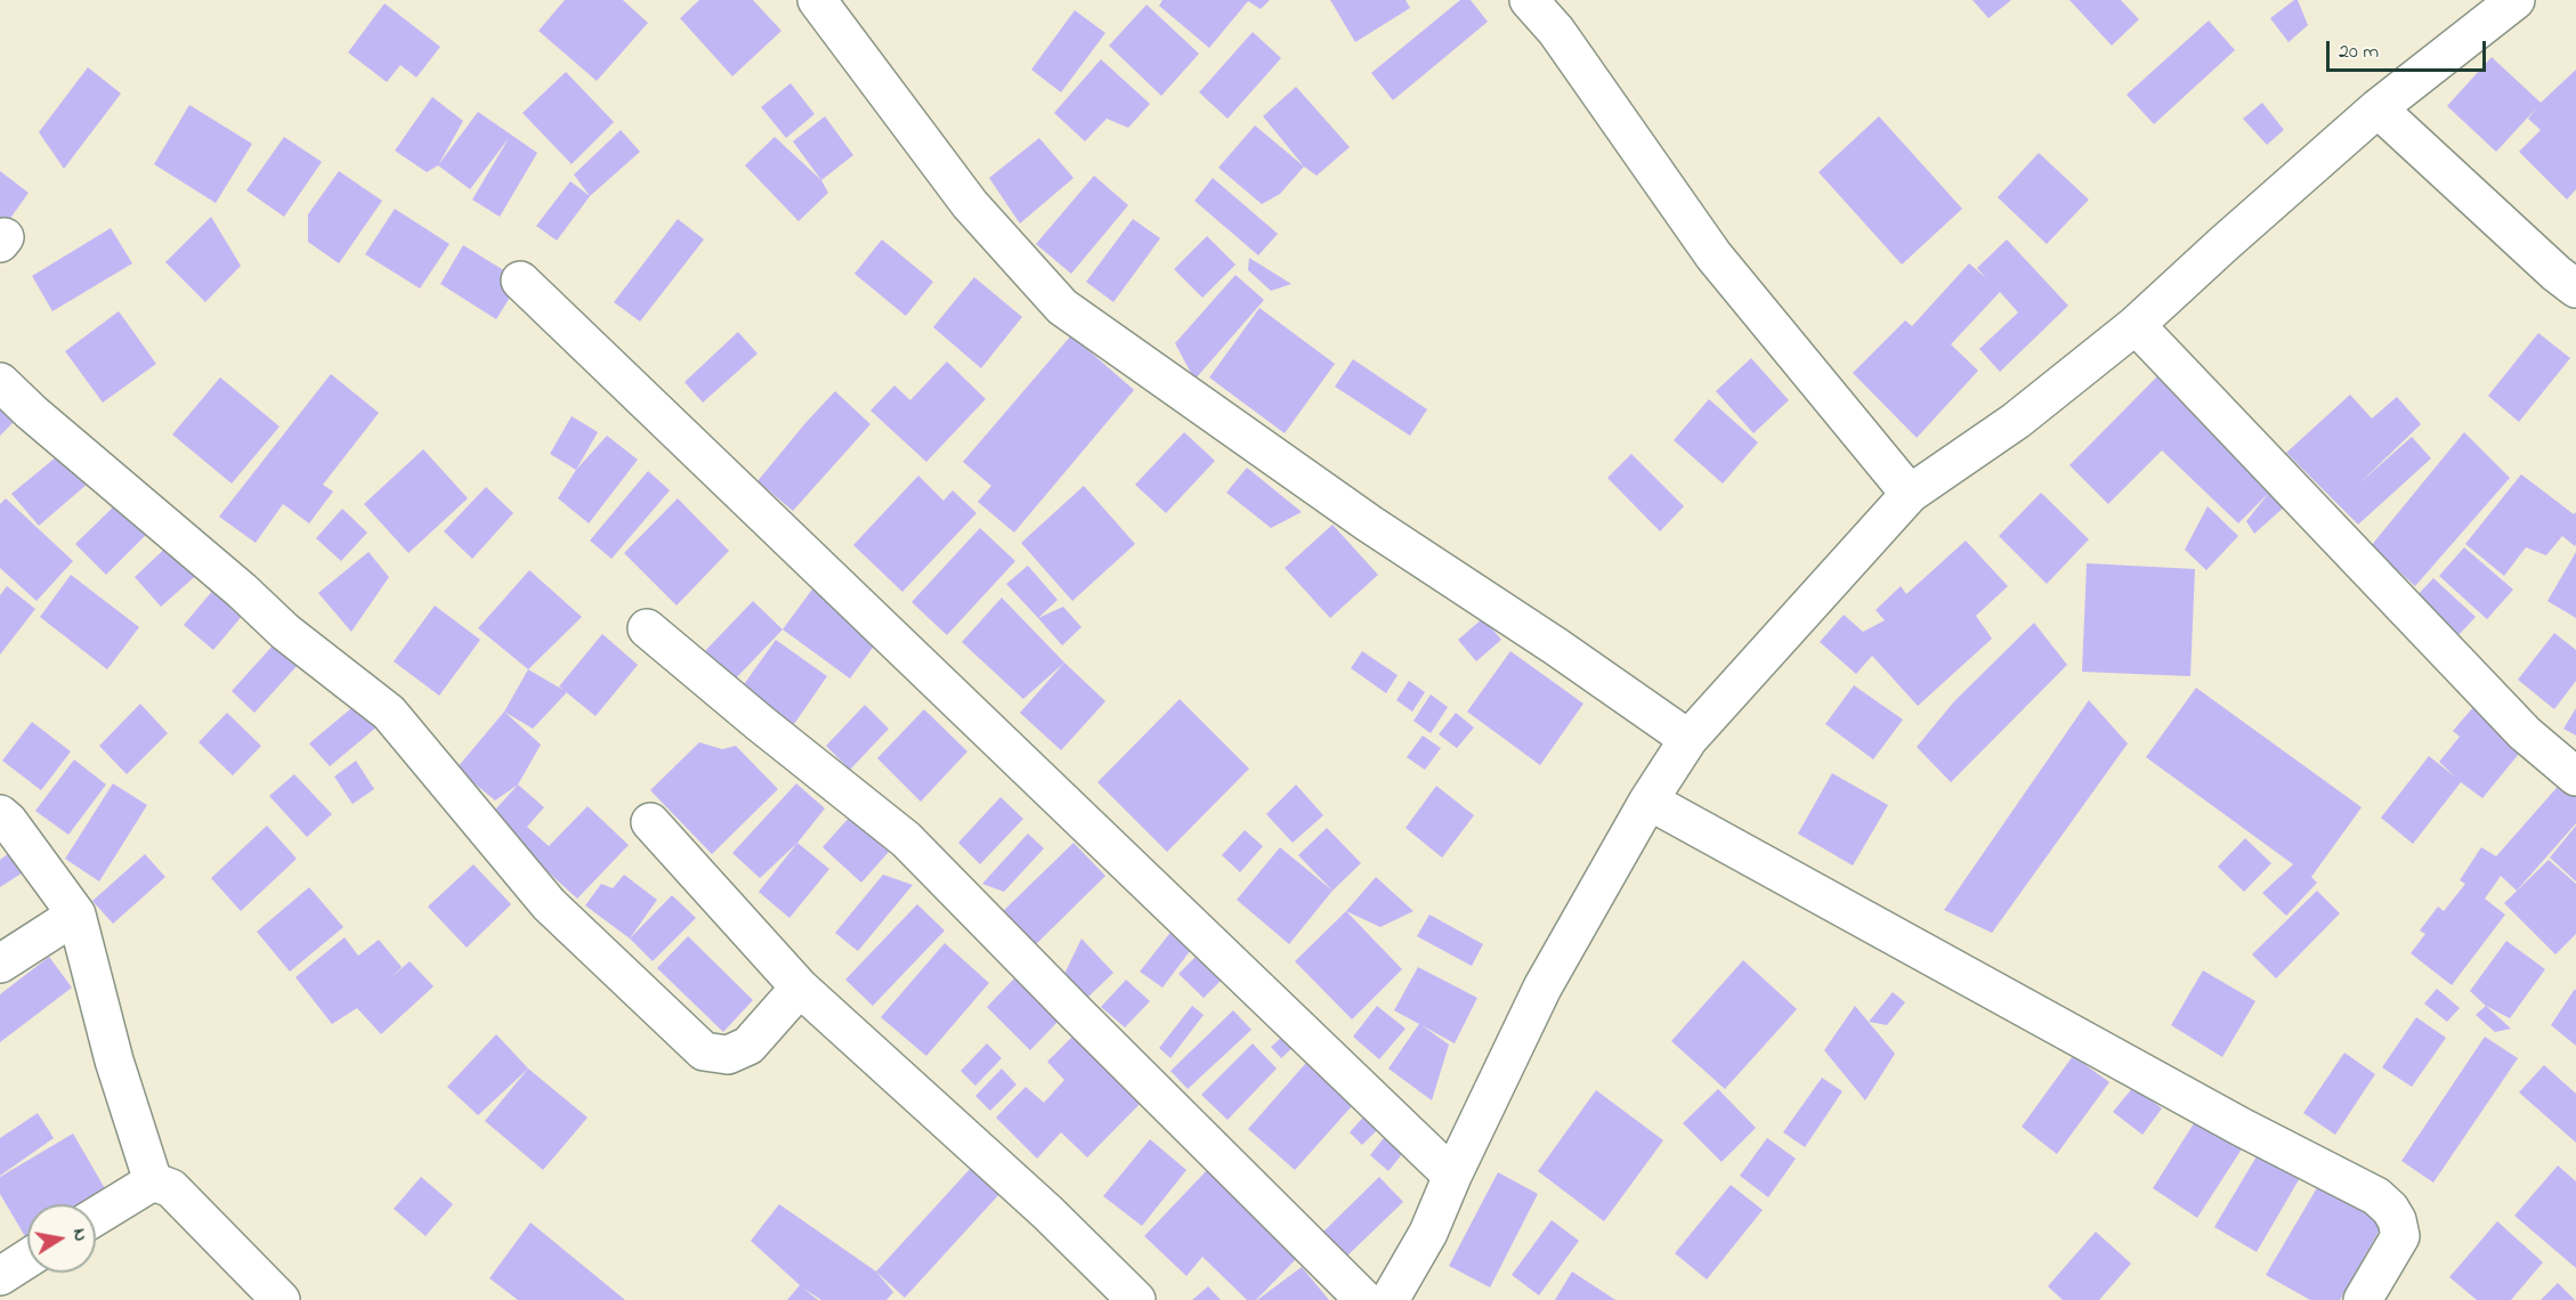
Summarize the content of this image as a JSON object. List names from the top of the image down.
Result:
{
  "scale_bar": "20 m",
  "north": "right"
}
